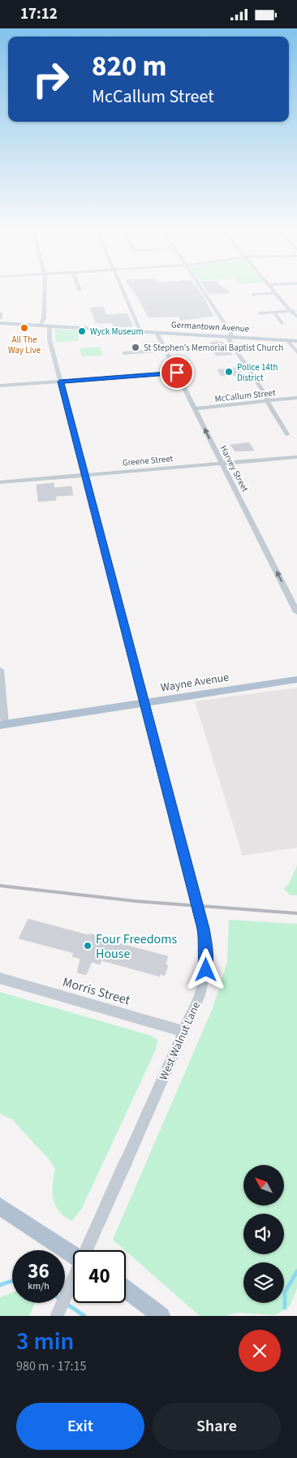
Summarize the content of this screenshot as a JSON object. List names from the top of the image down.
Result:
{
  "streets": {
    "main road": ["Germantown Avenue", "Wayne Avenue"],
    "street": [
      "McCallum Street",
      "Greene Street",
      "Harvey Street",
      "Morris Street",
      "West Walnut Lane"
    ]
  },
  "crossings": [
    ["Germantown Avenue", "Harvey Street"],
    ["Germantown Avenue", "West Walnut Lane"],
    ["McCallum Street", "Harvey Street"],
    ["Greene Street", "Harvey Street"],
    ["Greene Street", "West Walnut Lane"],
    ["Wayne Avenue", "West Walnut Lane"],
    ["Morris Street", "West Walnut Lane"]
  ],
  "one_way": ["Harvey Street"],
  "places": [
    "All The Way Live",
    "Wyck Museum",
    "St Stephen's Memorial Baptist Church",
    "Police 14th District",
    "Four Freedoms House"
  ],
  "north": "top left",
  "page": {
    "status": "17:12",
    "turn": ["820 m", "McCallum Street"],
    "speed": "36 km/h",
    "limit": "40",
    "heading": ["3 min", "980 m · 17:15"],
    "buttons": ["Exit", "Share"]
  }
}
